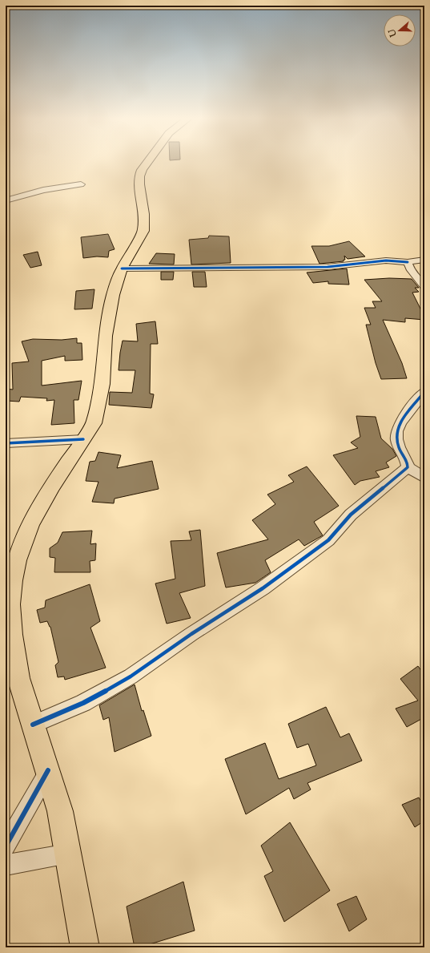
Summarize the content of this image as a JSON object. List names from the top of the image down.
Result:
{
  "north": "left"
}
